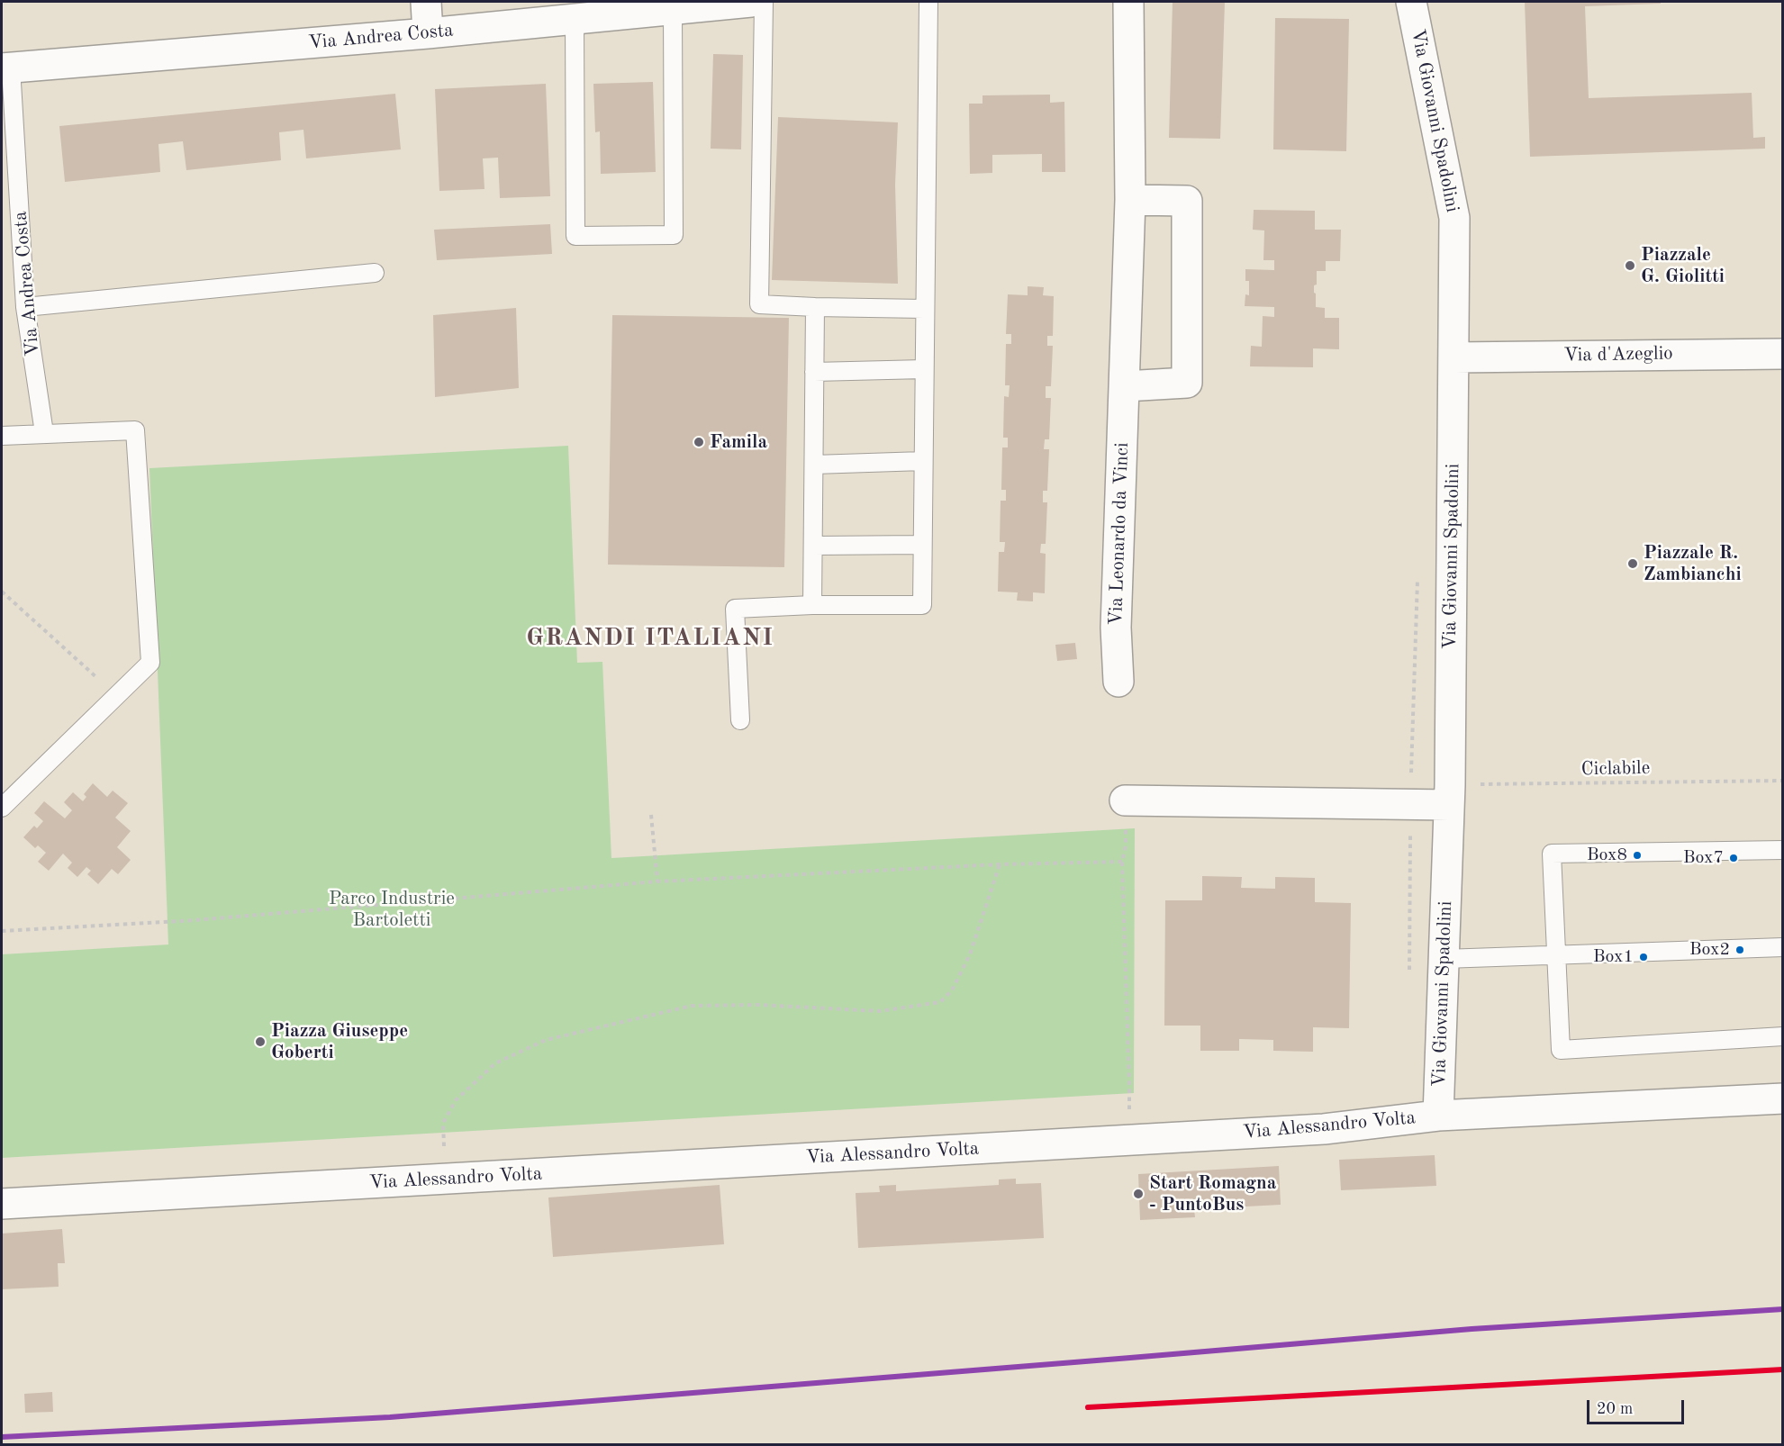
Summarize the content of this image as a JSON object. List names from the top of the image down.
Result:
{
  "streets": {
    "street": [
      "Via Andrea Costa",
      "Via Giovanni Spadolini",
      "Via d'Azeglio",
      "Via Leonardo da Vinci",
      "Via Alessandro Volta"
    ],
    "path": ["Ciclabile"]
  },
  "crossings": [
    ["Via Giovanni Spadolini", "Via d'Azeglio"],
    ["Via Giovanni Spadolini", "Ciclabile"],
    ["Via Giovanni Spadolini", "Via Alessandro Volta"]
  ],
  "districts": ["GRANDI ITALIANI"],
  "parks": ["Parco Industrie Bartoletti"],
  "places": [
    "Piazzale G. Giolitti",
    "Famila",
    "Piazzale R. Zambianchi",
    "Box8",
    "Box7",
    "Box2",
    "Box1",
    "Piazza Giuseppe Goberti",
    "Start Romagna - PuntoBus"
  ],
  "scale_bar": "20 m"
}
